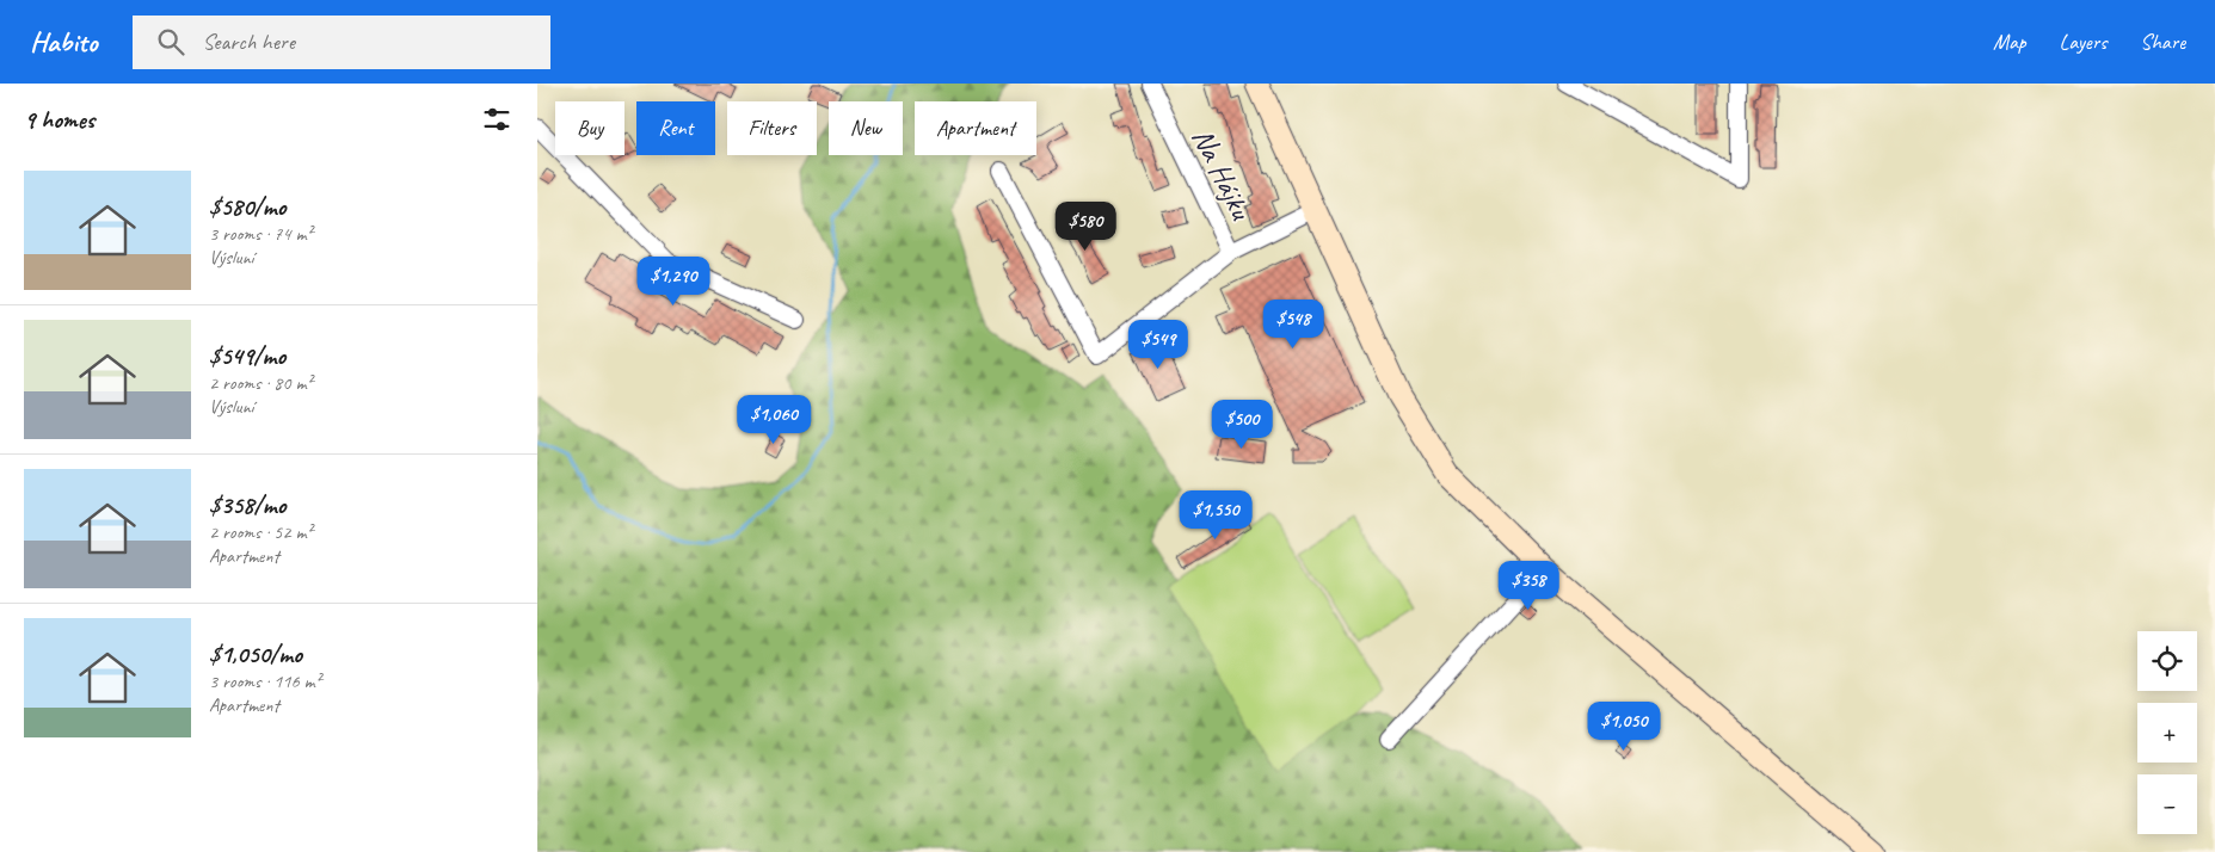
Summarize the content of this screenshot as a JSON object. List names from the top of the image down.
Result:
{
  "streets": {
    "street": ["Na Hájku"]
  },
  "page": {
    "header": "Habito",
    "search": "Search here",
    "nav": ["Map", "Layers", "Share"],
    "heading": "9 homes",
    "chip": [
      "Buy",
      "Rent",
      "Filters",
      "New",
      "Apartment"
    ],
    "list": [
      {
        "name": "$580/mo",
        "note": "3 rooms · 74 m² · Výsluní"
      },
      {
        "name": "$549/mo",
        "note": "2 rooms · 80 m² · Výsluní"
      },
      {
        "name": "$358/mo",
        "note": "2 rooms · 52 m² · Apartment"
      },
      {
        "name": "$1,050/mo",
        "note": "3 rooms · 116 m² · Apartment"
      }
    ],
    "price": [
      "$580",
      "$1,290",
      "$548",
      "$549",
      "$1,060",
      "$500",
      "$1,550",
      "$358",
      "$1,050"
    ],
    "map_buttons": ["+", "−"]
  }
}
